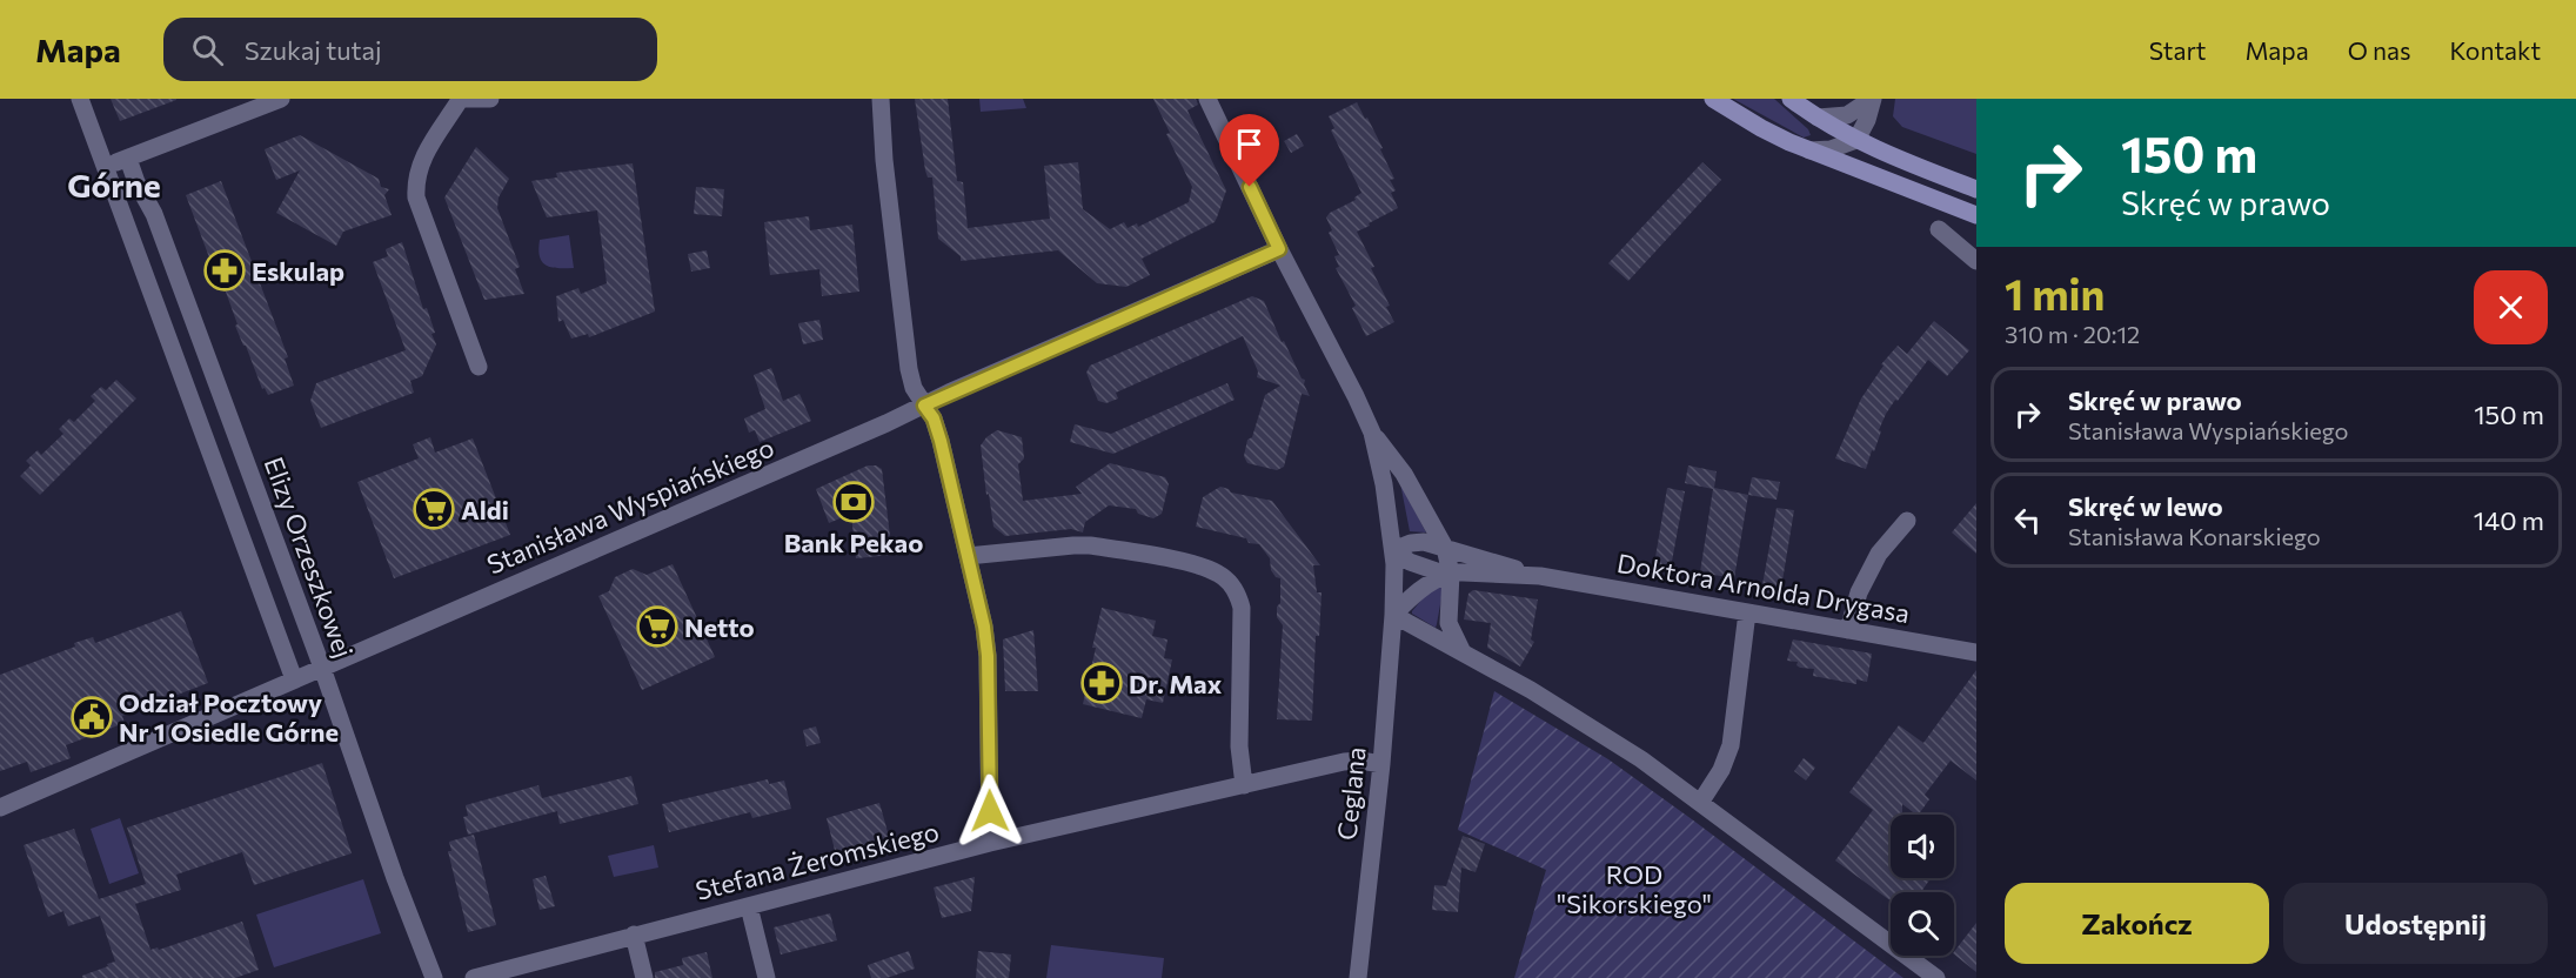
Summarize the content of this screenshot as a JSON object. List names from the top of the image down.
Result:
{
  "streets": {
    "street": [
      "Stanisława Wyspiańskiego",
      "Elizy Orzeszkowej",
      "Doktora Arnolda Drygasa",
      "Ceglana",
      "Stefana Żeromskiego"
    ]
  },
  "crossings": [
    ["Stanisława Wyspiańskiego", "Elizy Orzeszkowej"],
    ["Doktora Arnolda Drygasa", "Ceglana"],
    ["Ceglana", "Stefana Żeromskiego"]
  ],
  "districts": ["Górne"],
  "parks": ["ROD \"Sikorskiego\""],
  "places": {
    "pharmacy": ["Eskulap", "Dr. Max"],
    "bank": ["Bank Pekao"],
    "supermarket": ["Aldi", "Netto"],
    "public building": ["Odział Pocztowy Nr 1 Osiedle Górne"]
  },
  "page": {
    "header": "Mapa",
    "search": "Szukaj tutaj",
    "nav": [
      "Start",
      "Mapa",
      "O nas",
      "Kontakt"
    ],
    "turn": ["150 m", "Skręć w prawo"],
    "heading": ["1 min", "310 m · 20:12"],
    "list": [
      {
        "name": "Skręć w prawo",
        "note": "Stanisława Wyspiańskiego",
        "value": "150 m"
      },
      {
        "name": "Skręć w lewo",
        "note": "Stanisława Konarskiego",
        "value": "140 m"
      }
    ],
    "buttons": ["Zakończ", "Udostępnij"]
  }
}
